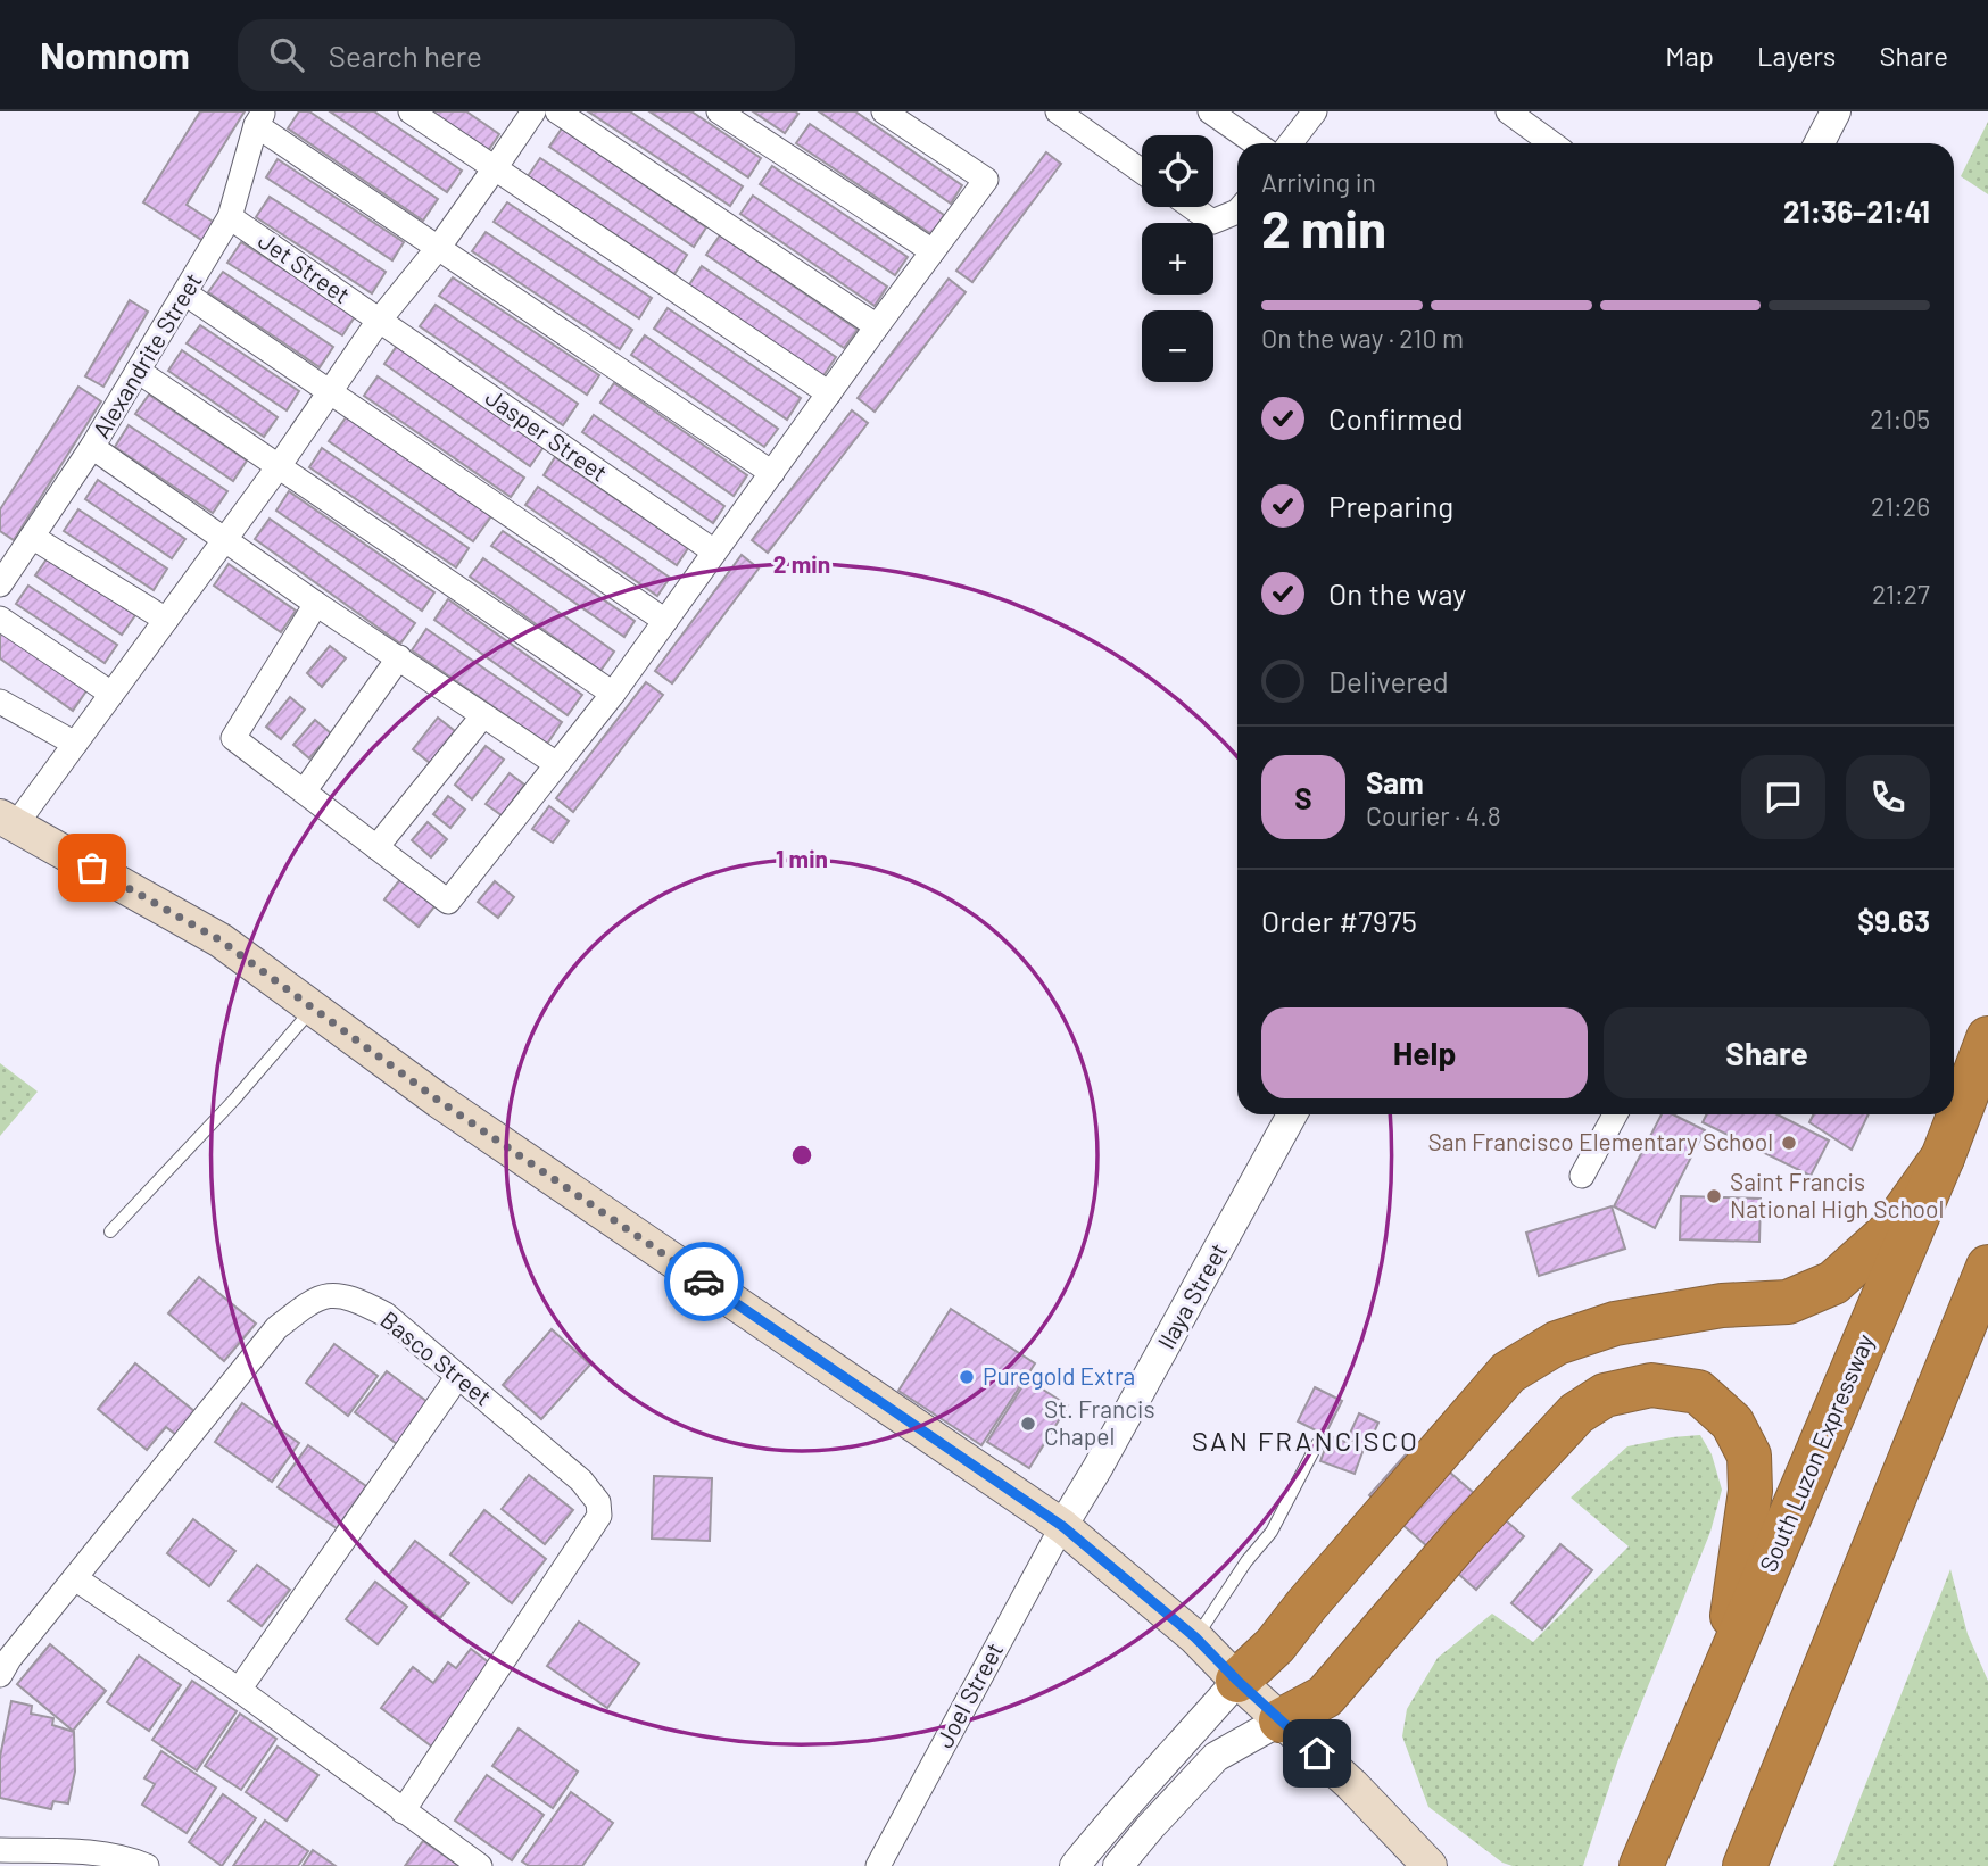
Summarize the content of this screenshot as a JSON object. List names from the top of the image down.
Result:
{
  "streets": {
    "highway": ["South Luzon Expressway"],
    "street": [
      "Jet Street",
      "Alexandrite Street",
      "Jasper Street",
      "Ilaya Street",
      "Basco Street",
      "Joel Street"
    ]
  },
  "crossings": [
    ["Jet Street", "Alexandrite Street"],
    ["Jet Street", "Jasper Street"],
    ["Ilaya Street", "Joel Street"]
  ],
  "districts": ["SAN FRANCISCO"],
  "places": [
    "San Francisco Elementary School",
    "Saint Francis National High School",
    "Puregold Extra",
    "St. Francis Chapel"
  ],
  "page": {
    "header": "Nomnom",
    "search": "Search here",
    "nav": ["Map", "Layers", "Share"],
    "map_buttons": ["+", "−"],
    "heading": ["2 min", "Arriving in", "21:36–21:41"],
    "panel": [
      "Sam",
      "Courier · 4.8",
      "Order #7975",
      "$9.63"
    ],
    "bar": "On the way · 210 m",
    "list": [
      ["Confirmed", "21:05"],
      ["Preparing", "21:26"],
      ["On the way", "21:27"],
      "Delivered"
    ],
    "round": "S",
    "buttons": ["Help", "Share"]
  },
  "rings": ["2 min", "1 min"]
}
